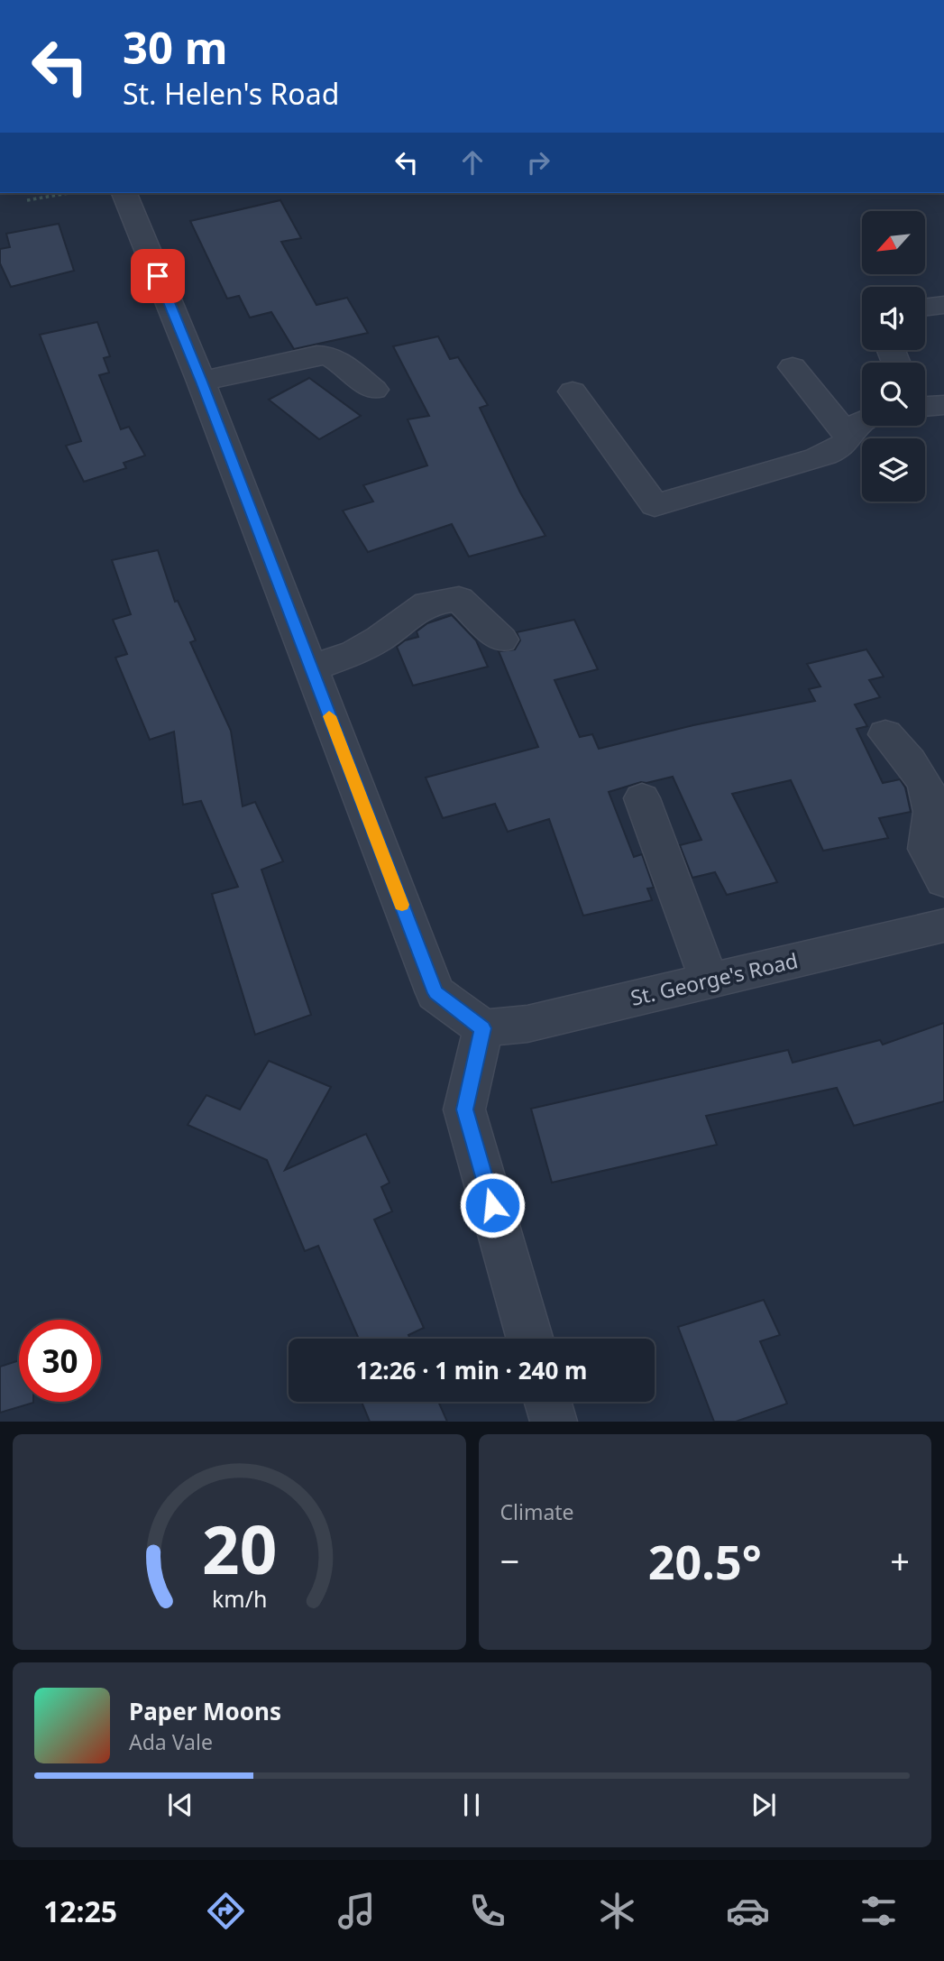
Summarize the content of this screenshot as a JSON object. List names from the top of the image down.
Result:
{
  "streets": {
    "street": ["St. George's Road"]
  },
  "north": "bottom left",
  "page": {
    "turn": ["30 m", "St. Helen's Road"],
    "limit": "30",
    "trip": "12:26 · 1 min · 240 m",
    "tile": "Climate",
    "heat": ["−", "20.5°", "+"],
    "song": ["Paper Moons", "Ada Vale"],
    "tabs": "12:25",
    "gauge": ["20", "km/h"]
  }
}
